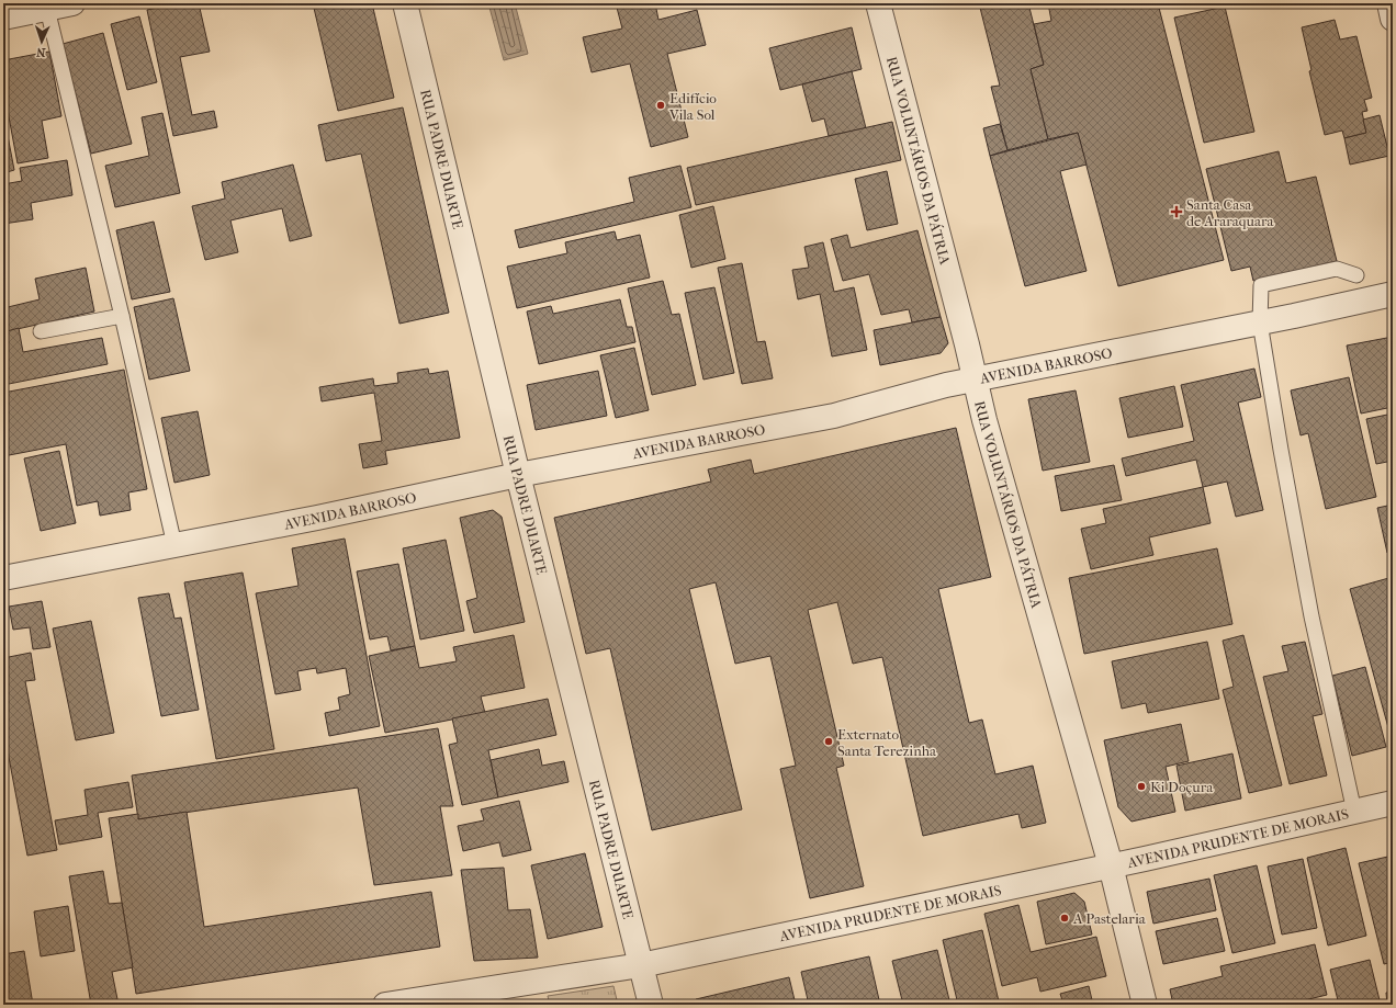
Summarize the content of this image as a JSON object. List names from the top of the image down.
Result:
{
  "streets": {
    "street": [
      "RUA PADRE DUARTE",
      "RUA VOLUNTÁRIOS DA PÁTRIA",
      "AVENIDA BARROSO",
      "AVENIDA PRUDENTE DE MORAIS"
    ]
  },
  "crossings": [
    ["RUA PADRE DUARTE", "AVENIDA BARROSO"],
    ["RUA PADRE DUARTE", "AVENIDA PRUDENTE DE MORAIS"],
    ["RUA VOLUNTÁRIOS DA PÁTRIA", "AVENIDA BARROSO"],
    ["RUA VOLUNTÁRIOS DA PÁTRIA", "AVENIDA PRUDENTE DE MORAIS"]
  ],
  "places": {
    "other": [
      "Edifício Vila Sol",
      "Externato Santa Terezinha",
      "Ki Doçura",
      "A Pastelaria"
    ],
    "health": ["Santa Casa de Araraquara"]
  },
  "north": "bottom"
}
